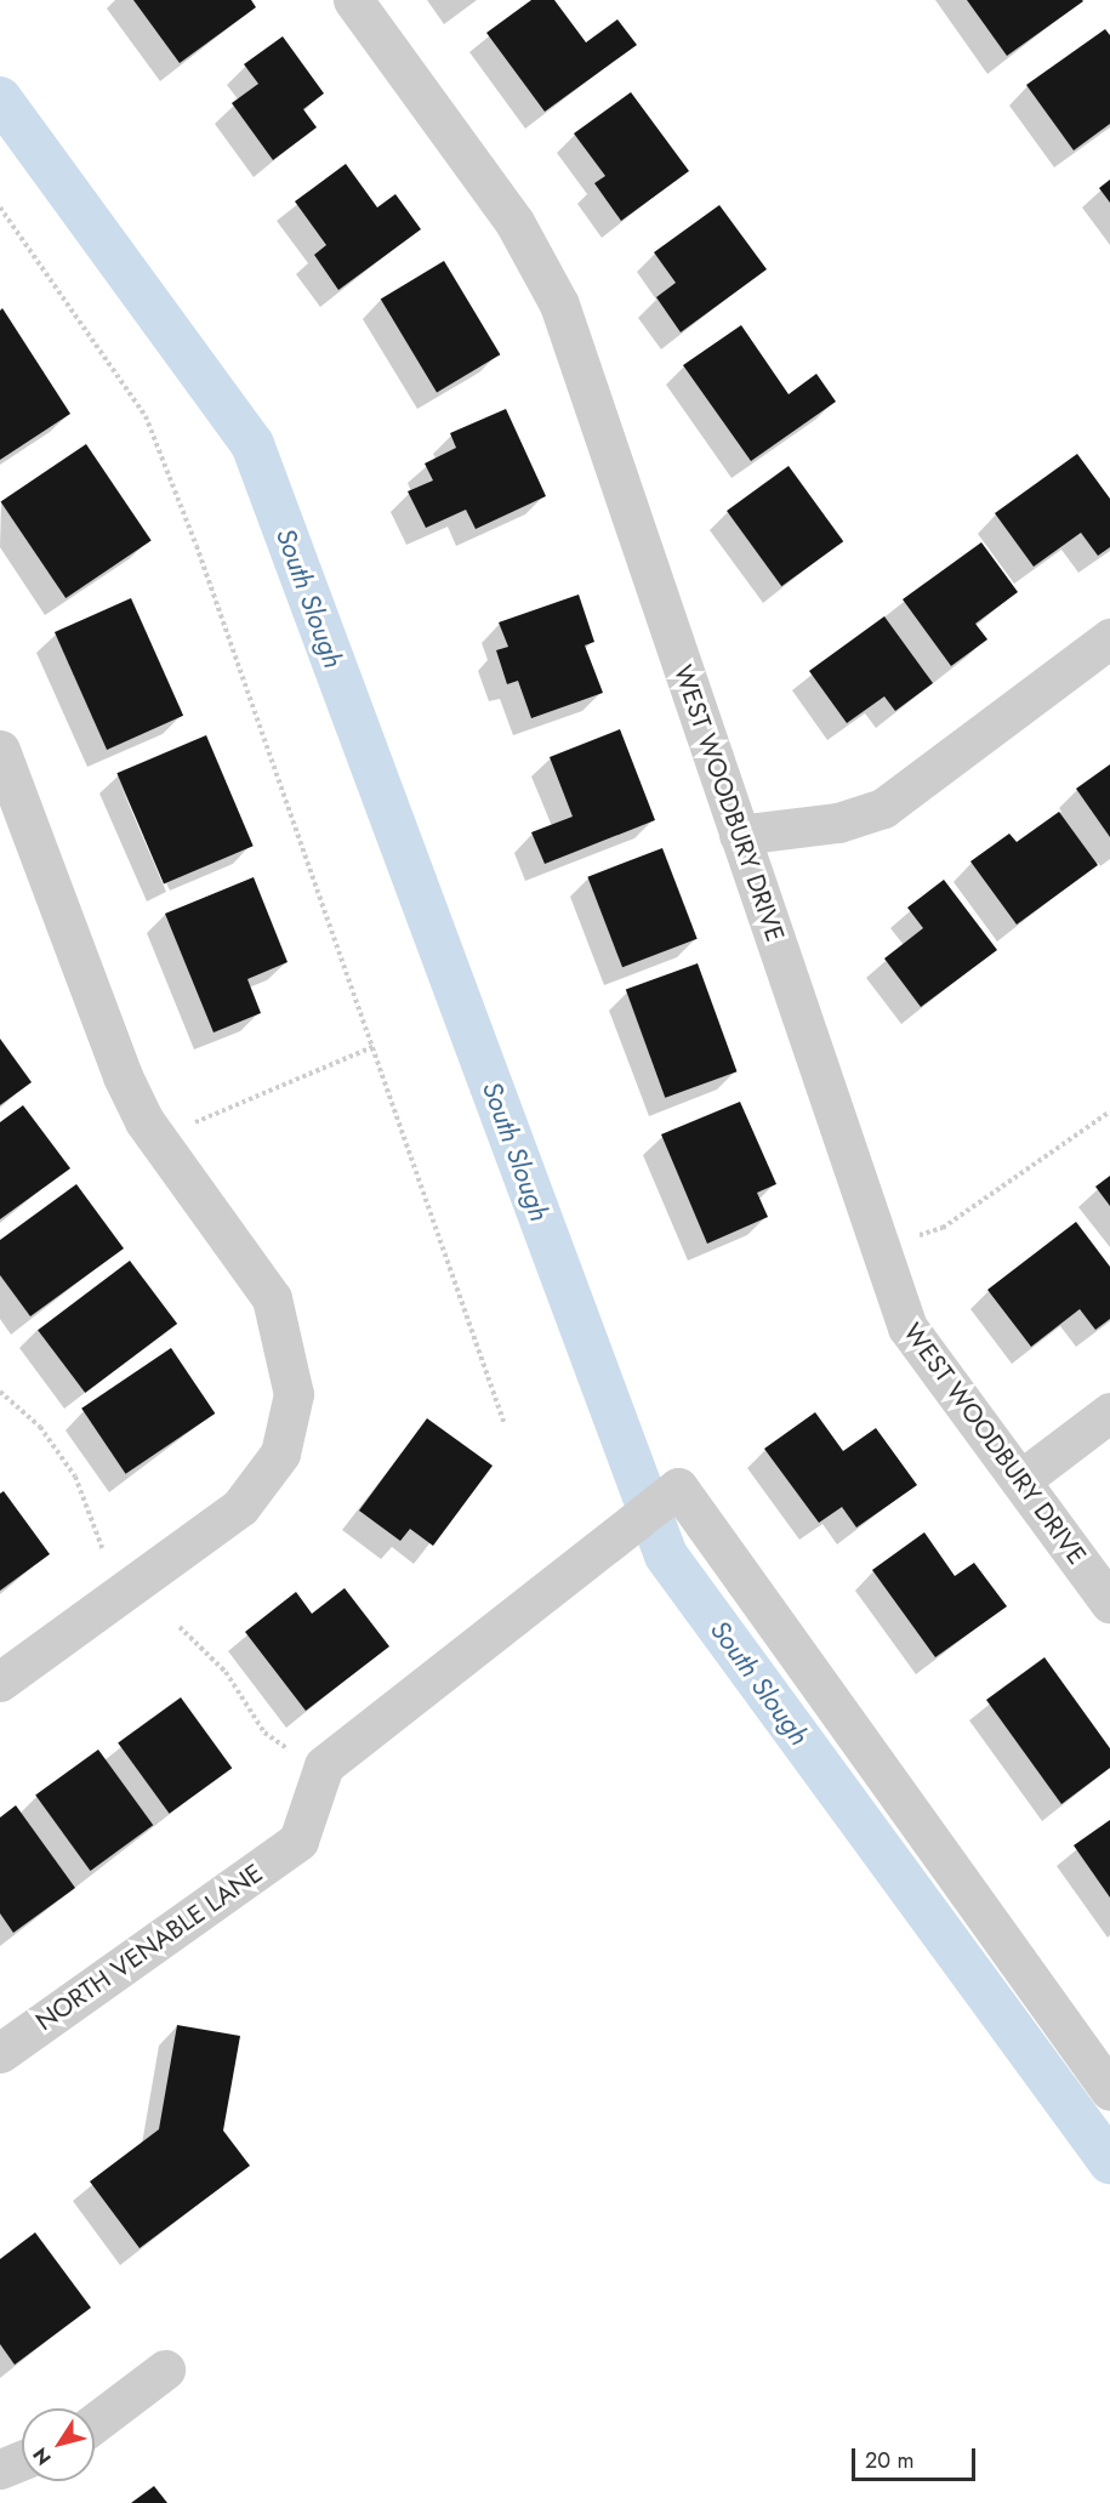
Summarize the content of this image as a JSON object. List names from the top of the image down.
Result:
{
  "streets": {
    "street": ["WEST WOODBURY DRIVE", "NORTH VENABLE LANE"]
  },
  "water": ["South Slough"],
  "scale_bar": "20 m",
  "north": "bottom left"
}
